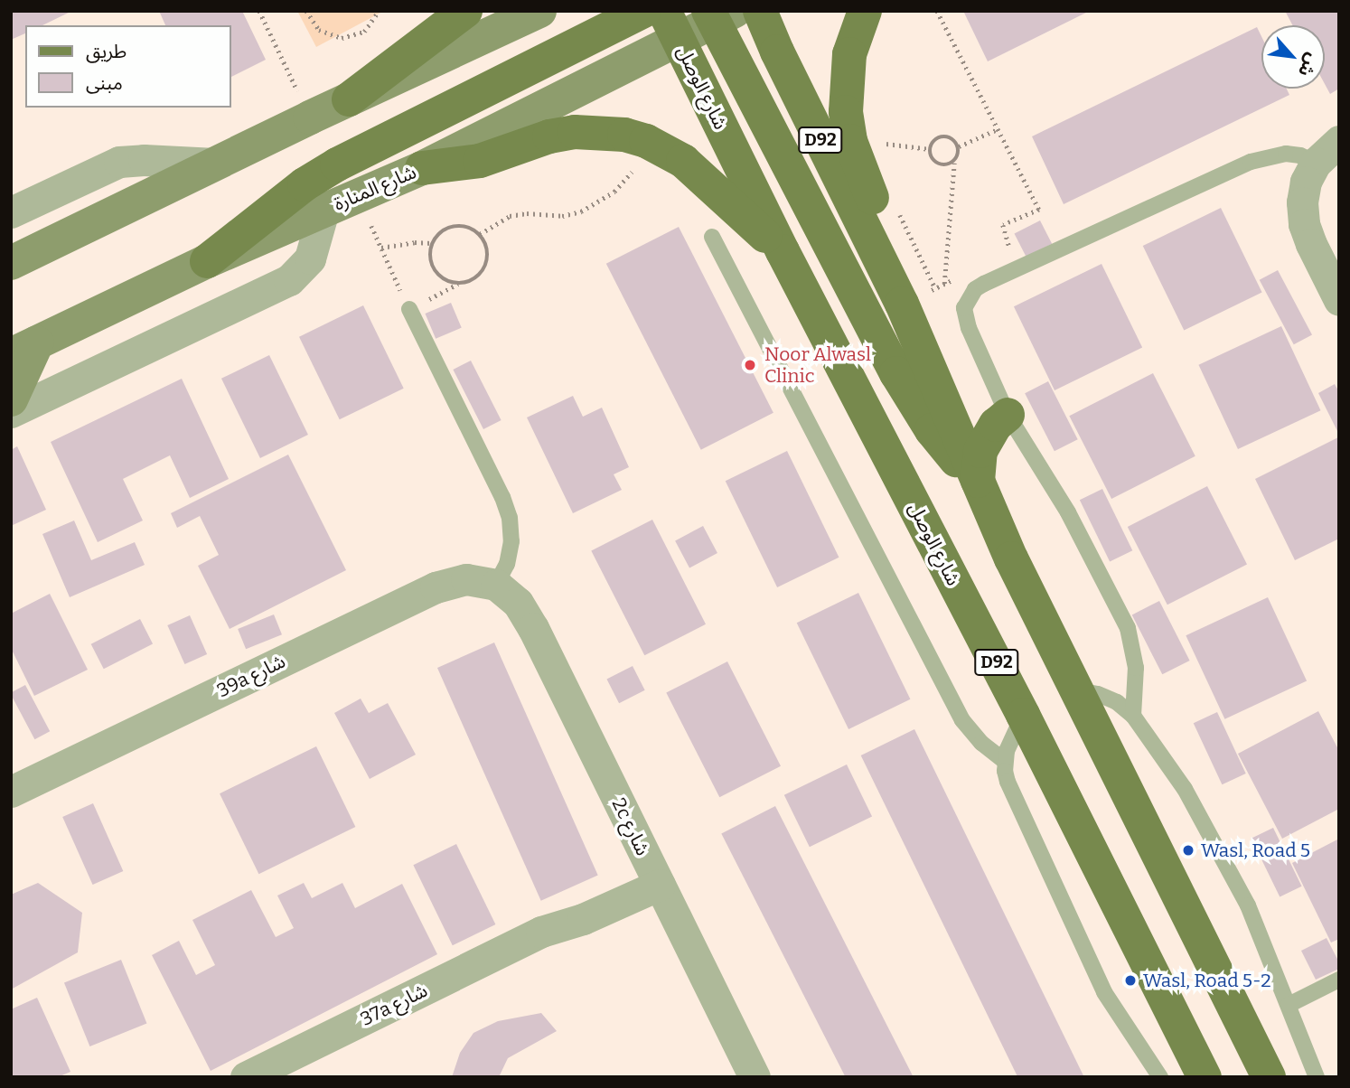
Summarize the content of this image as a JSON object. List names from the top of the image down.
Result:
{
  "streets": {
    "main road": ["شارع الوصل", "D92", "شارع المنارة"],
    "street": ["39a شارع", "2c شارع", "37a شارع"]
  },
  "crossings": [
    ["شارع الوصل", "شارع المنارة"],
    ["39a شارع", "2c شارع"],
    ["2c شارع", "37a شارع"]
  ],
  "places": ["Noor Alwasl Clinic", "Wasl, Road 5", "Wasl, Road 5-2"],
  "legend": ["طريق", "مبنى"],
  "north": "bottom right"
}
